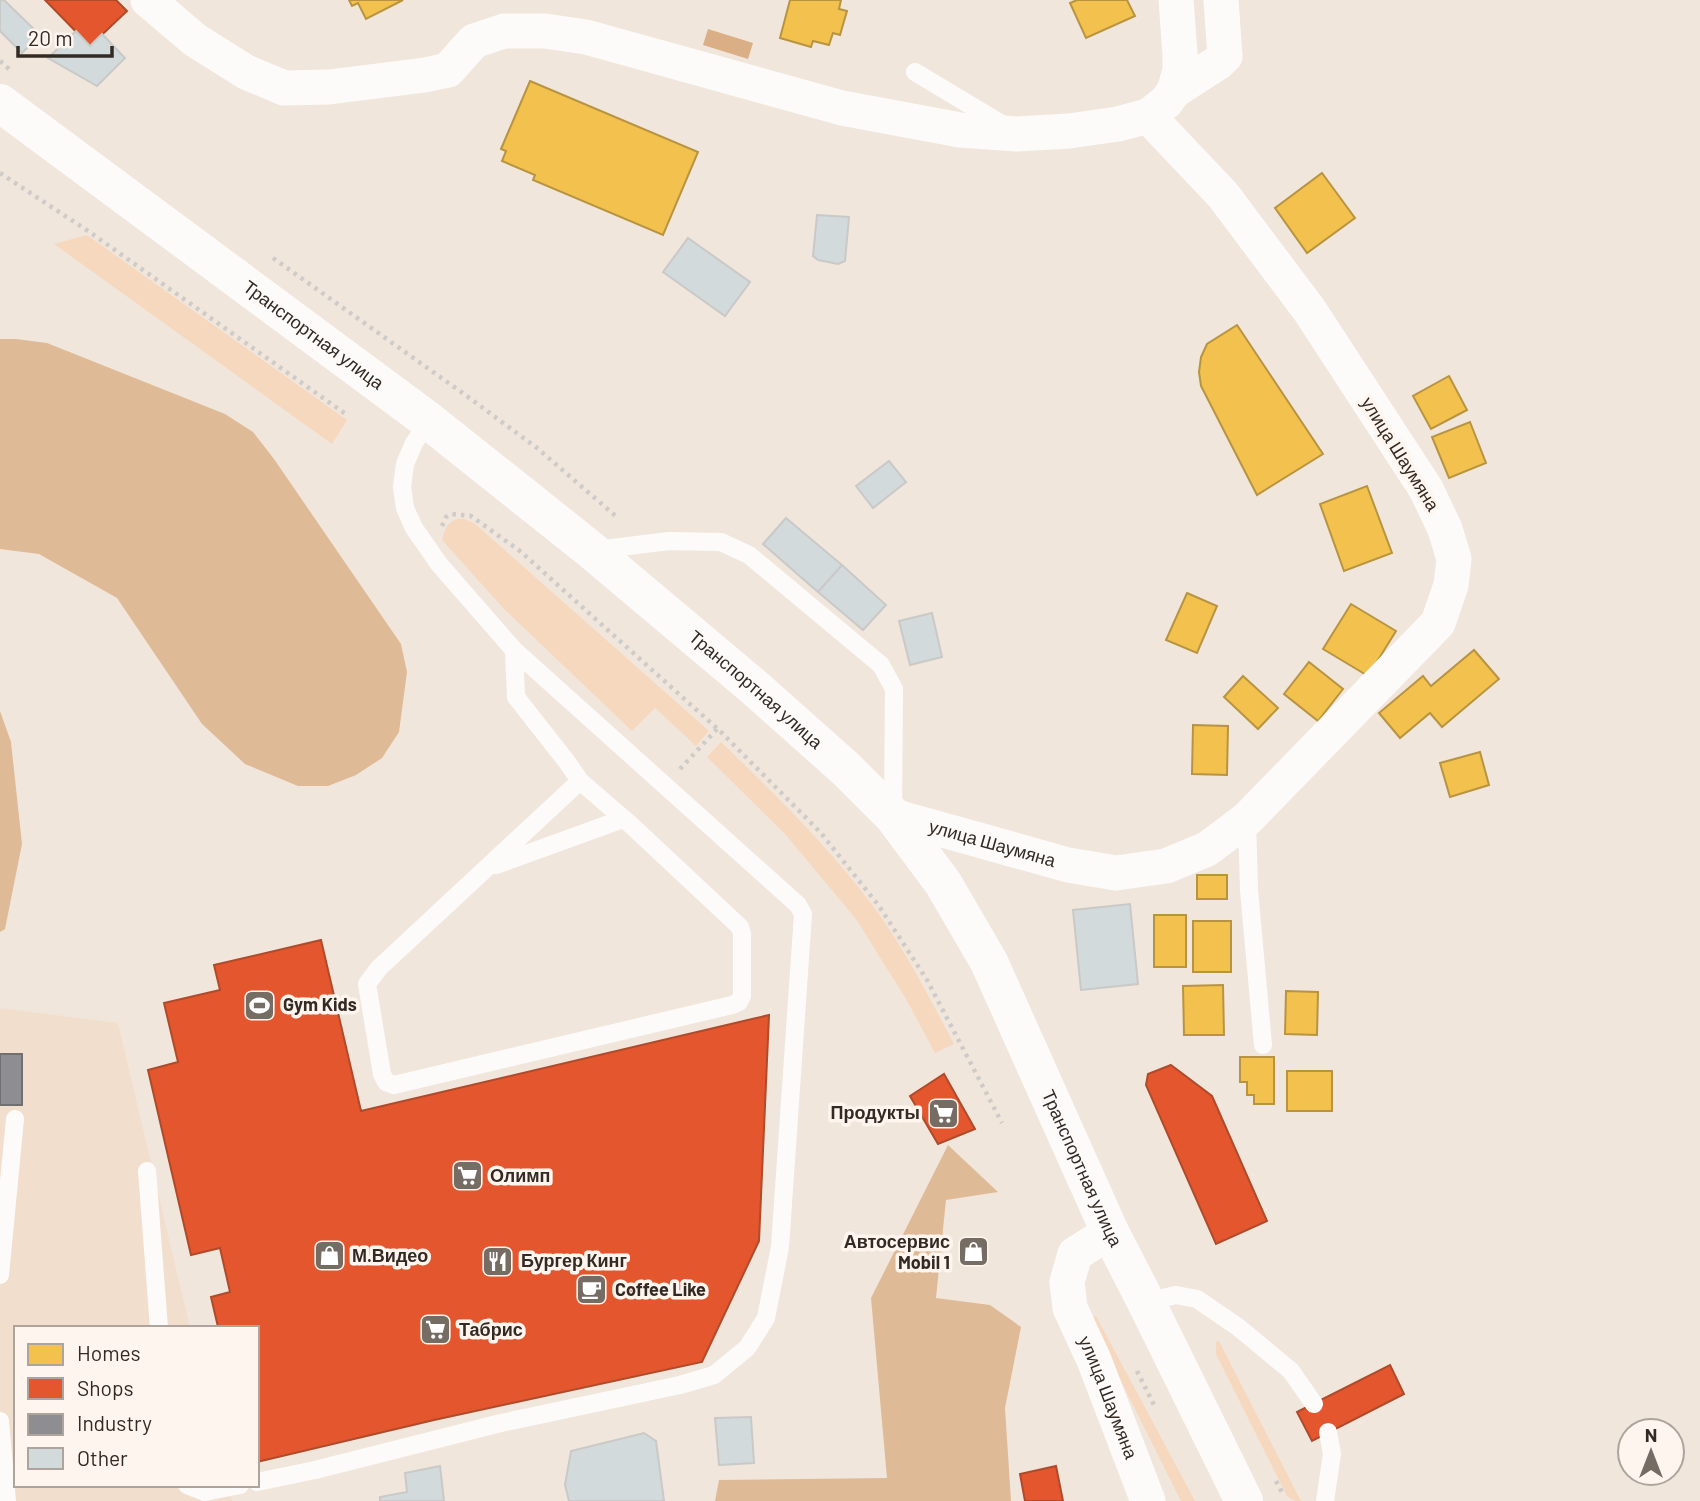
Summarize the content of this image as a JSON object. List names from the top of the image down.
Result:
{
  "streets": {
    "main road": ["Транспортная улица"],
    "street": ["улица Шаумяна"]
  },
  "crossings": [
    ["Транспортная улица", "улица Шаумяна"]
  ],
  "places": {
    "sports": ["Gym Kids"],
    "supermarket": ["Продукты", "Олимп", "Табрис"],
    "shop": ["Автосервис Mobil 1", "М.Видео"],
    "restaurant": ["Бургер Кинг"],
    "cafe": ["Coffee Like"]
  },
  "legend": [
    "Homes",
    "Shops",
    "Industry",
    "Other"
  ],
  "scale_bar": "20 m",
  "north": "top"
}
